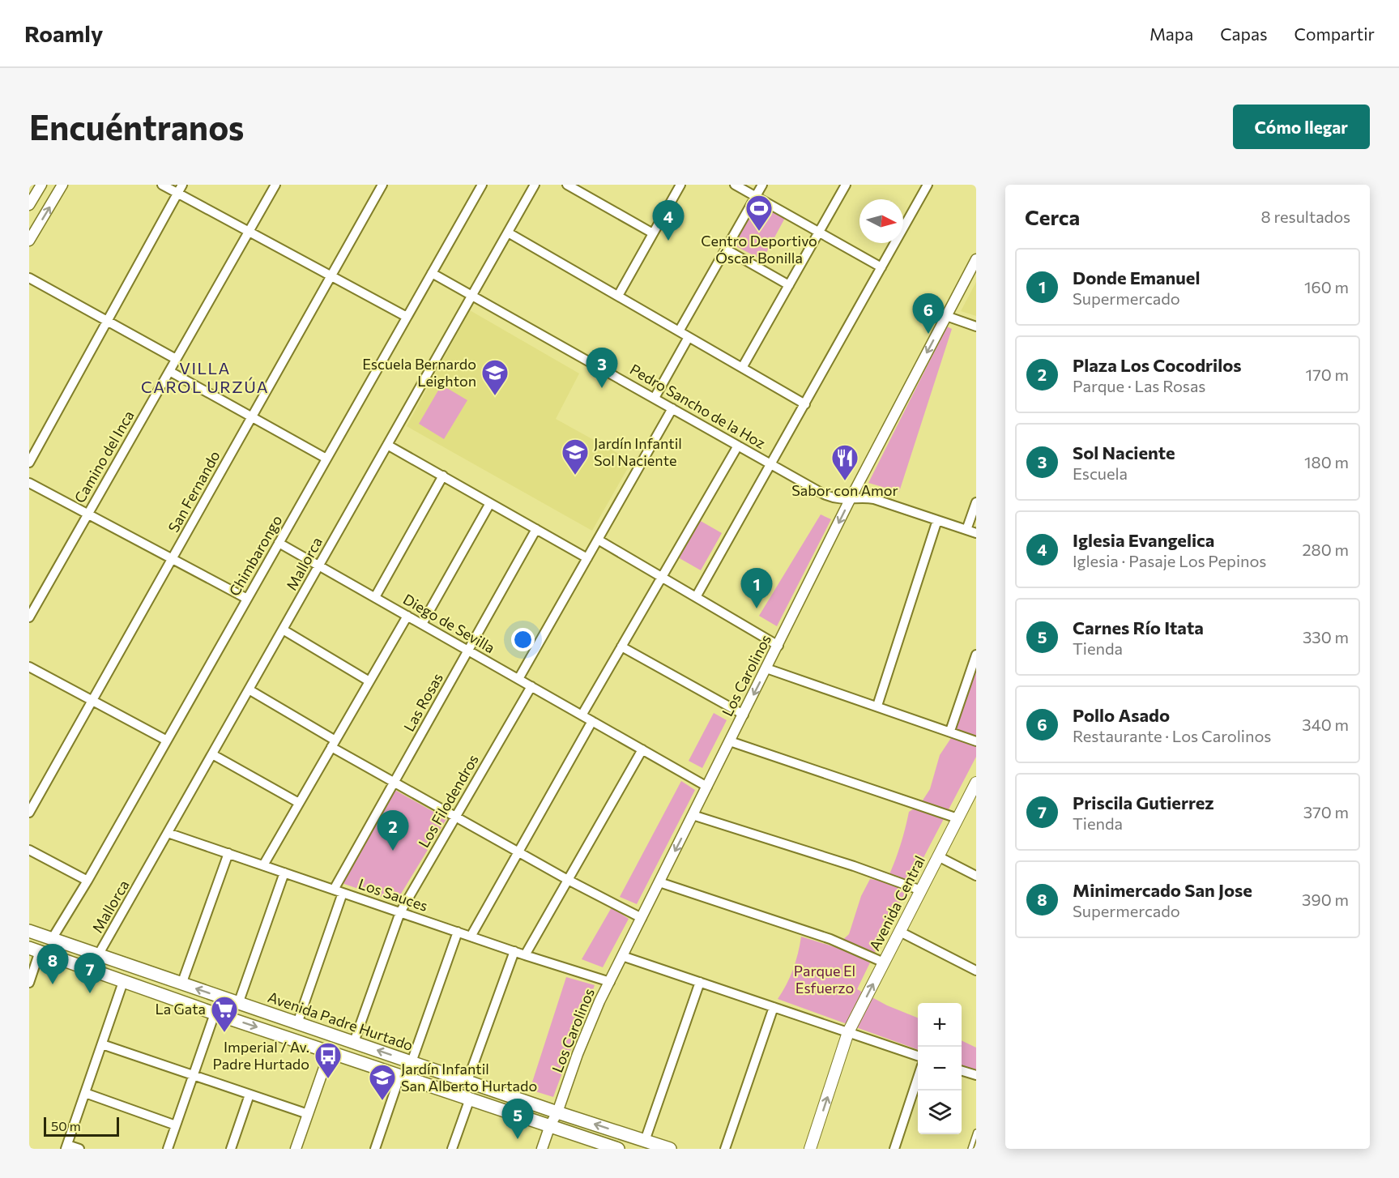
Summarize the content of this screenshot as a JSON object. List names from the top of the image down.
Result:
{
  "streets": {
    "main road": ["Avenida Central", "Avenida Padre Hurtado"],
    "street": [
      "Pedro Sancho de la Hoz",
      "Camino del Inca",
      "San Fernando",
      "Chimbarongo",
      "Mallorca",
      "Diego de Sevilla",
      "Los Carolinos",
      "Las Rosas",
      "Los Filodendros",
      "Los Sauces"
    ]
  },
  "crossings": [
    ["Pedro Sancho de la Hoz", "Chimbarongo"],
    ["Pedro Sancho de la Hoz", "Mallorca"],
    ["Pedro Sancho de la Hoz", "Los Carolinos"],
    ["Chimbarongo", "Diego de Sevilla"],
    ["Chimbarongo", "Avenida Padre Hurtado"],
    ["Mallorca", "Diego de Sevilla"],
    ["Mallorca", "Los Sauces"],
    ["Mallorca", "Avenida Padre Hurtado"],
    ["Diego de Sevilla", "Los Carolinos"],
    ["Diego de Sevilla", "Las Rosas"],
    ["Diego de Sevilla", "Los Filodendros"],
    ["Los Carolinos", "Los Sauces"],
    ["Los Carolinos", "Avenida Padre Hurtado"],
    ["Las Rosas", "Los Sauces"],
    ["Los Filodendros", "Los Sauces"],
    ["Los Filodendros", "Avenida Padre Hurtado"]
  ],
  "one_way": ["Avenida Central"],
  "districts": ["VILLA CAROL URZÚA"],
  "parks": ["Parque El Esfuerzo"],
  "places": {
    "sports": ["Centro Deportivo Óscar Bonilla"],
    "school or university": ["Escuela Bernardo Leighton", "Jardín Infantil Sol Naciente", "Jardín Infantil San Alberto Hurtado"],
    "restaurant": ["Sabor con Amor"],
    "supermarket": ["La Gata"],
    "bus stop": ["Imperial / Av. Padre Hurtado"]
  },
  "scale_bar": "50 m",
  "north": "right",
  "page": {
    "header": "Roamly",
    "nav": ["Mapa", "Capas", "Compartir"],
    "buttons": "Cómo llegar",
    "title": "Encuéntranos",
    "heading": ["Cerca", "8 resultados"],
    "pins": [
      "4",
      "6",
      "3",
      "1",
      "2",
      "8",
      "7",
      "5"
    ],
    "list": [
      {
        "mark": "1",
        "name": "Donde Emanuel",
        "note": "Supermercado",
        "value": "160 m"
      },
      {
        "mark": "2",
        "name": "Plaza Los Cocodrilos",
        "note": "Parque · Las Rosas",
        "value": "170 m"
      },
      {
        "mark": "3",
        "name": "Sol Naciente",
        "note": "Escuela",
        "value": "180 m"
      },
      {
        "mark": "4",
        "name": "Iglesia Evangelica",
        "note": "Iglesia · Pasaje Los Pepinos",
        "value": "280 m"
      },
      {
        "mark": "5",
        "name": "Carnes Río Itata",
        "note": "Tienda",
        "value": "330 m"
      },
      {
        "mark": "6",
        "name": "Pollo Asado",
        "note": "Restaurante · Los Carolinos",
        "value": "340 m"
      },
      {
        "mark": "7",
        "name": "Priscila Gutierrez",
        "note": "Tienda",
        "value": "370 m"
      },
      {
        "mark": "8",
        "name": "Minimercado San Jose",
        "note": "Supermercado",
        "value": "390 m"
      }
    ],
    "map_buttons": ["+", "−"],
    "scale": "50 m"
  }
}
